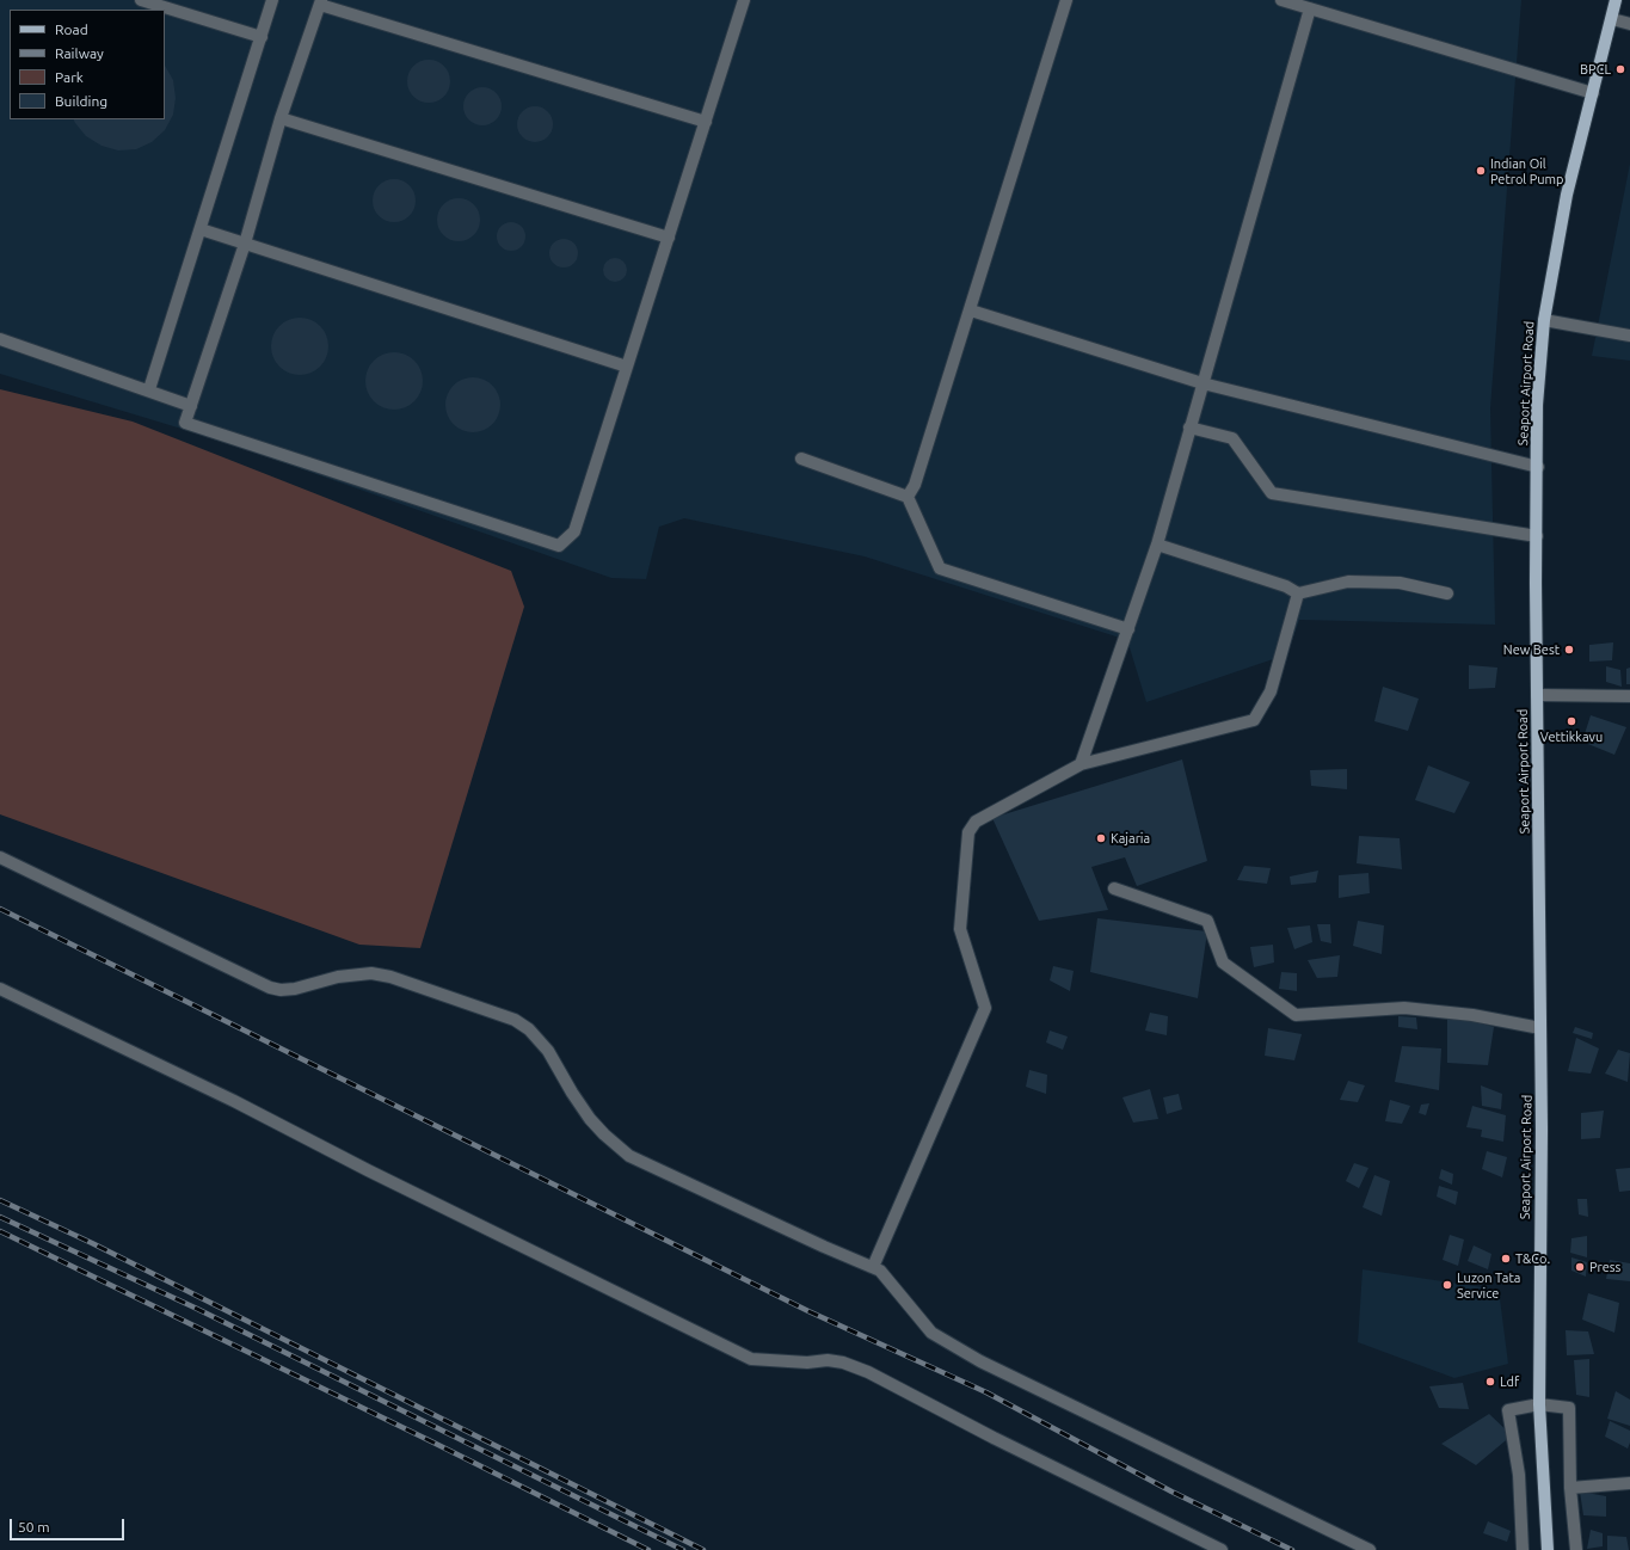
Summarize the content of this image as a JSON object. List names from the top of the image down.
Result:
{
  "streets": {
    "main road": ["Seaport Airport Road"]
  },
  "places": [
    "BPCL",
    "Indian Oil Petrol Pump",
    "New Best",
    "Vettikkavu",
    "Kajaria",
    "T&Co.",
    "Press",
    "Luzon Tata Service",
    "Ldf"
  ],
  "legend": [
    "Road",
    "Railway",
    "Park",
    "Building"
  ],
  "scale_bar": "50 m"
}
